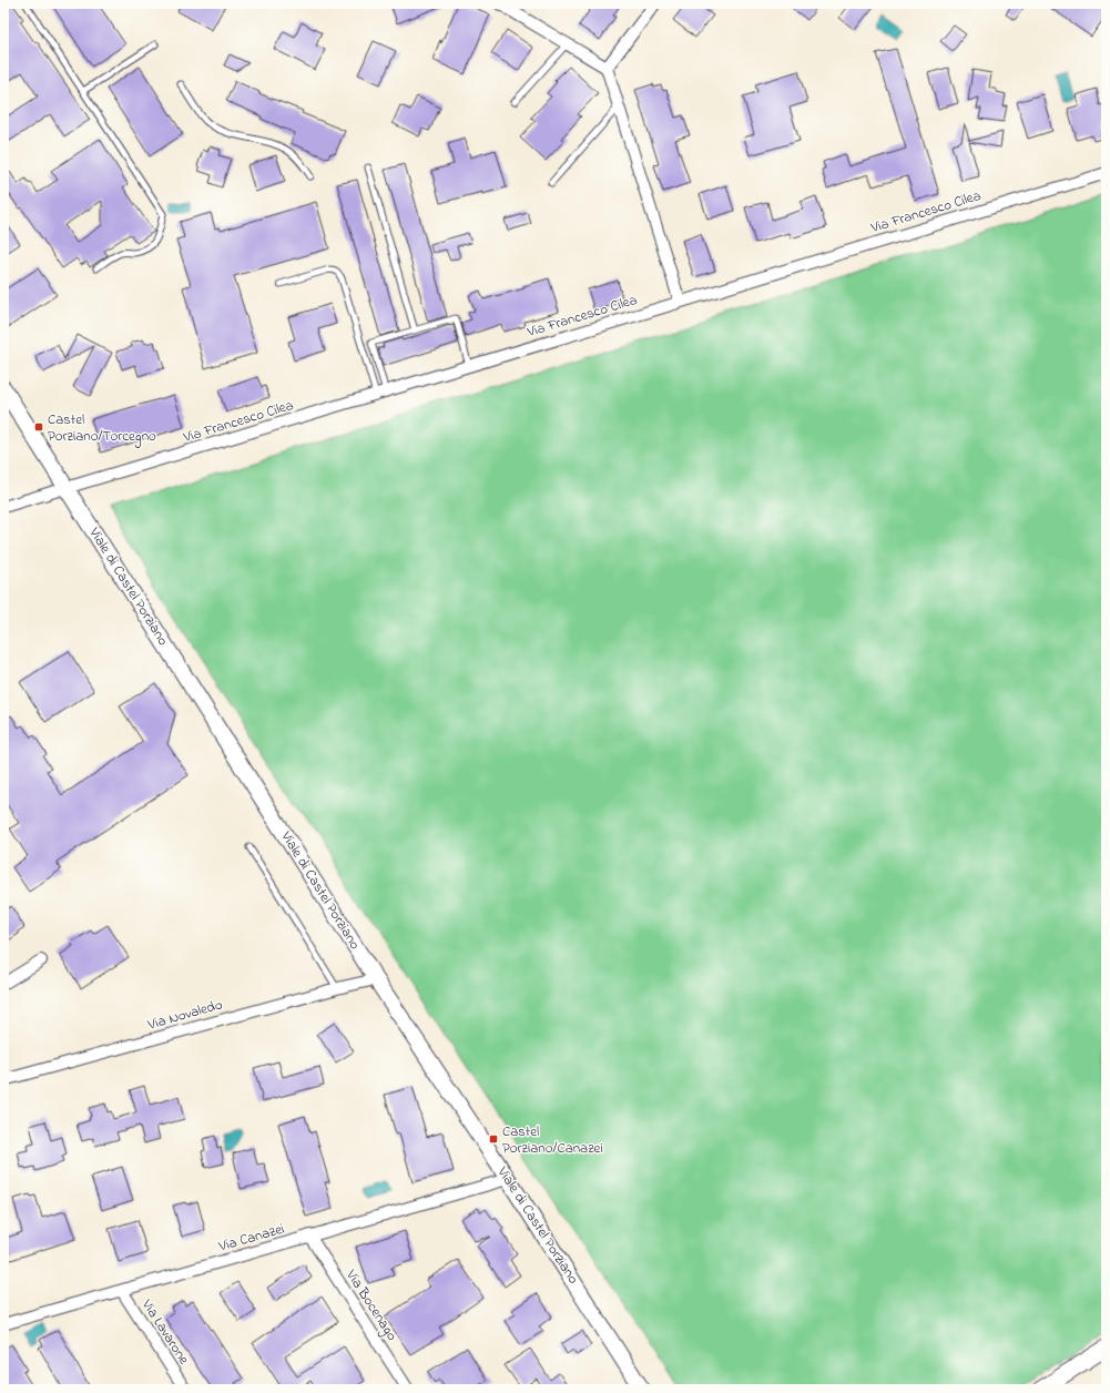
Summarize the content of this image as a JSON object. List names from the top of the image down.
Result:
{
  "streets": {
    "street": [
      "Via Francesco Cilea",
      "Viale di Castel Porziano",
      "Via Novaledo",
      "Via Canazei",
      "Via Bocenago",
      "Via Lavarone"
    ]
  },
  "crossings": [
    ["Via Francesco Cilea", "Viale di Castel Porziano"],
    ["Viale di Castel Porziano", "Via Novaledo"],
    ["Viale di Castel Porziano", "Via Canazei"],
    ["Via Canazei", "Via Bocenago"],
    ["Via Canazei", "Via Lavarone"]
  ],
  "places": {
    "transit": ["Castel Porziano/Torcegno", "Castel Porziano/Canazei"]
  }
}
